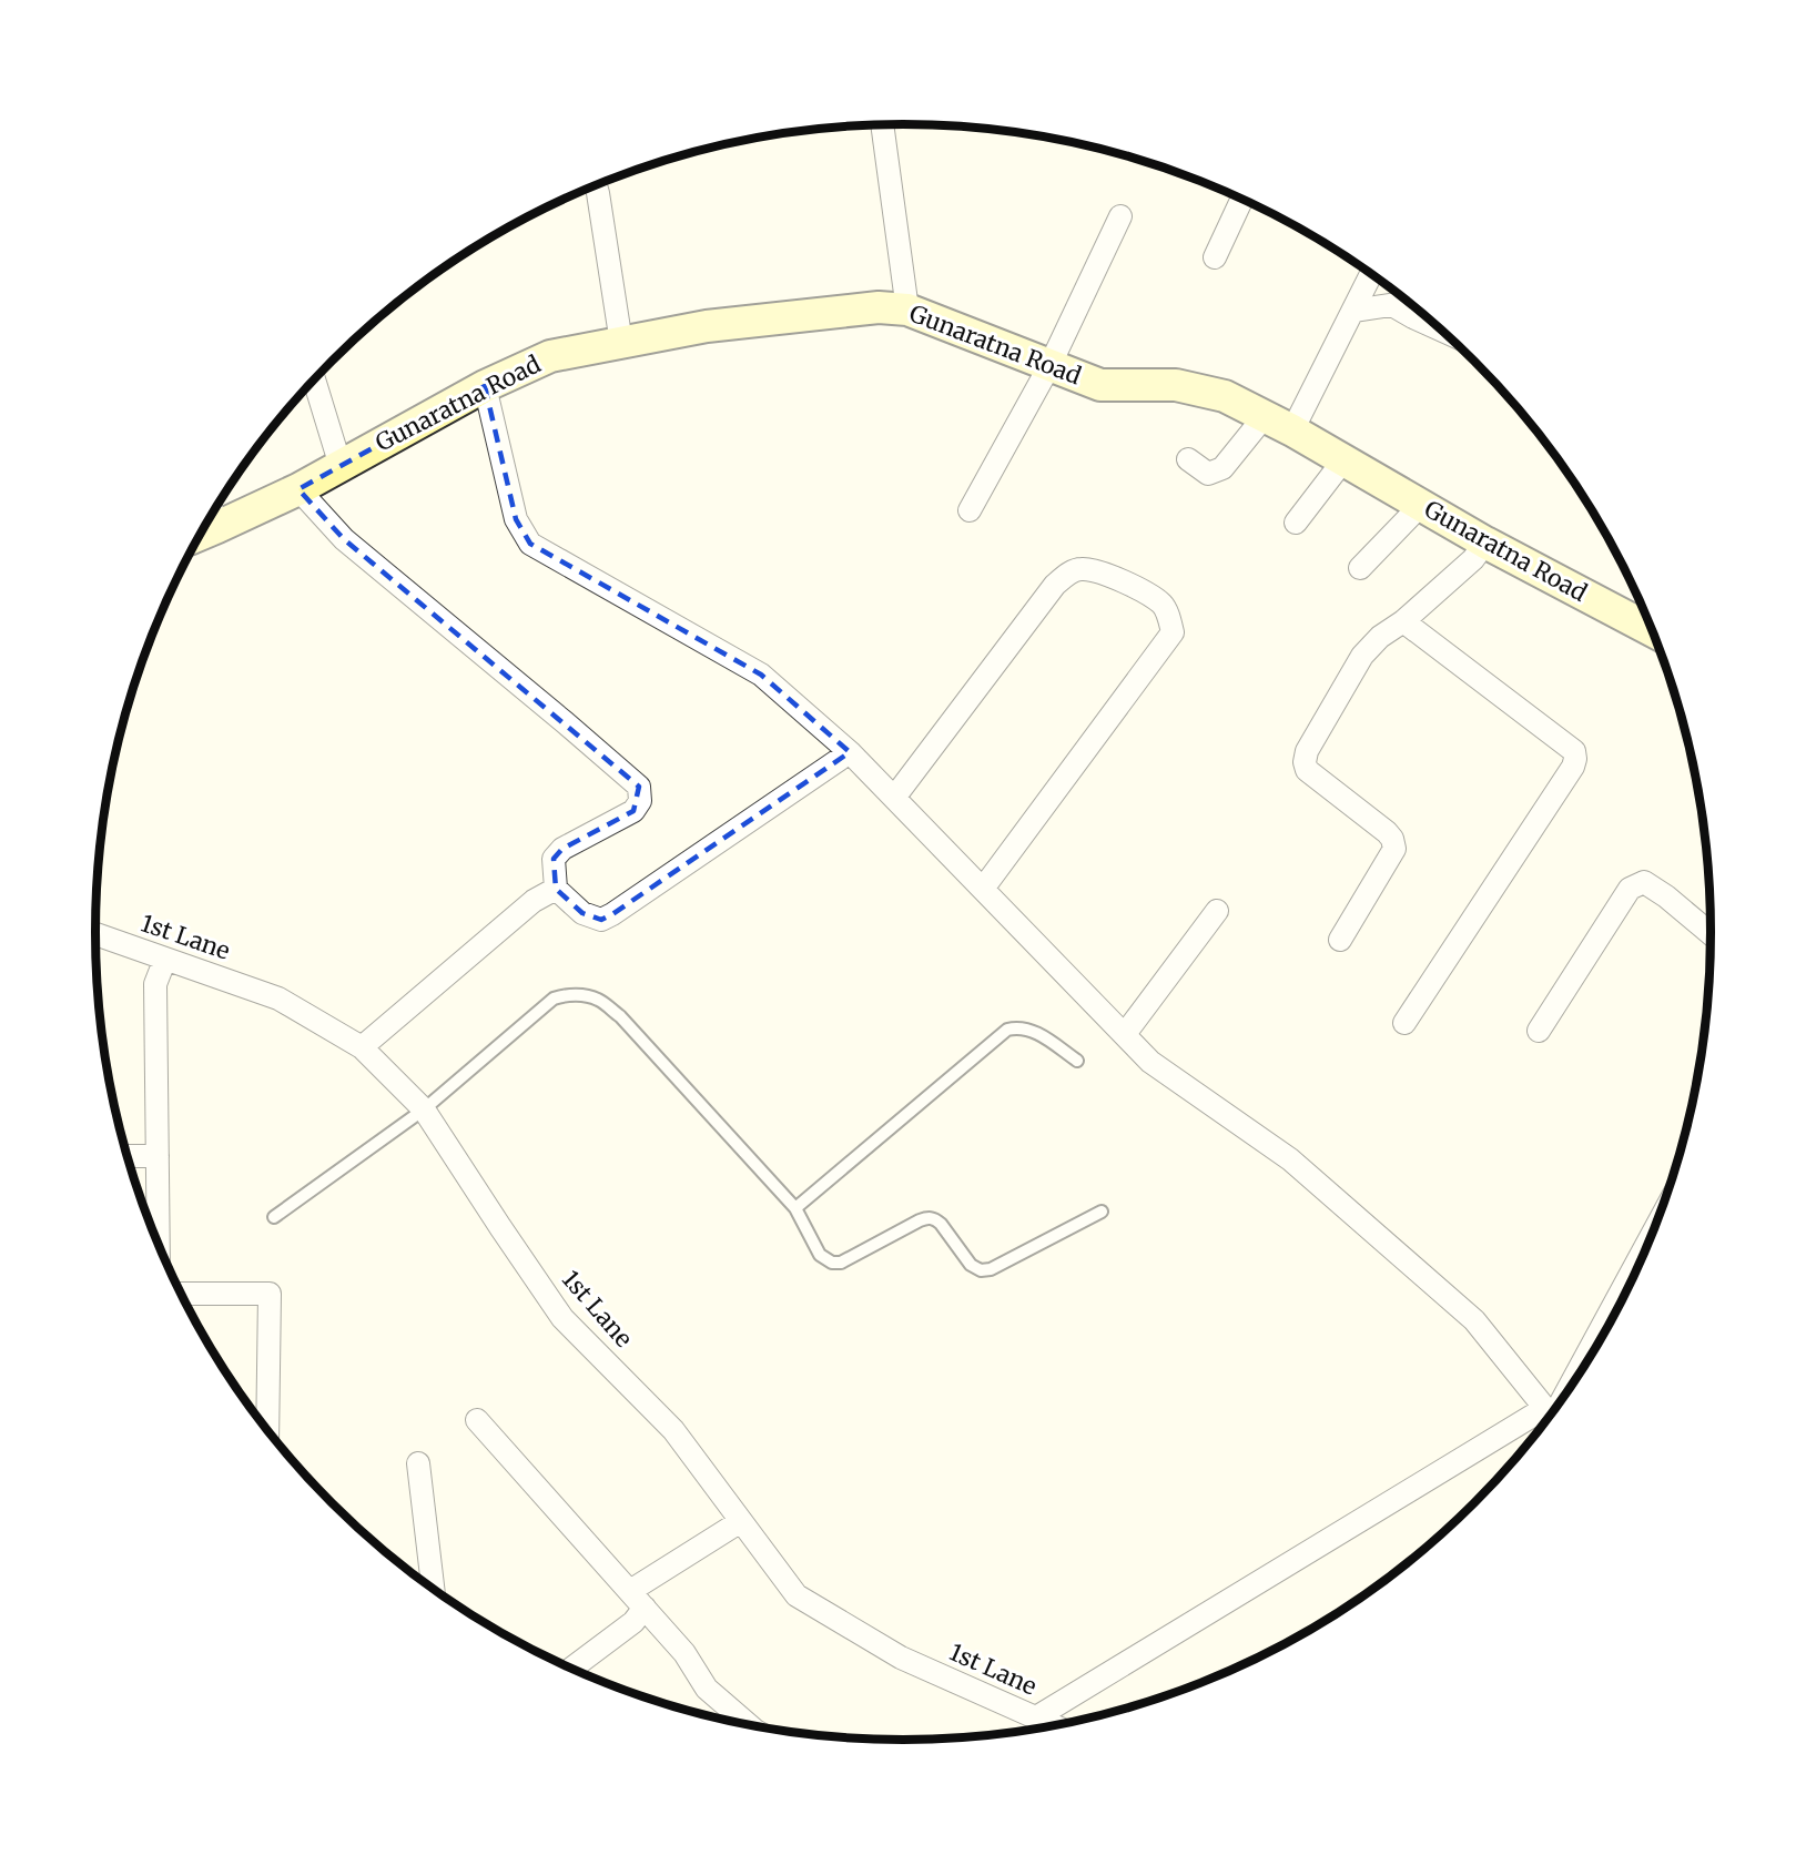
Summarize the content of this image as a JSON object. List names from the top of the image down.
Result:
{
  "streets": {
    "street": ["Gunaratna Road", "1st Lane"]
  }
}
